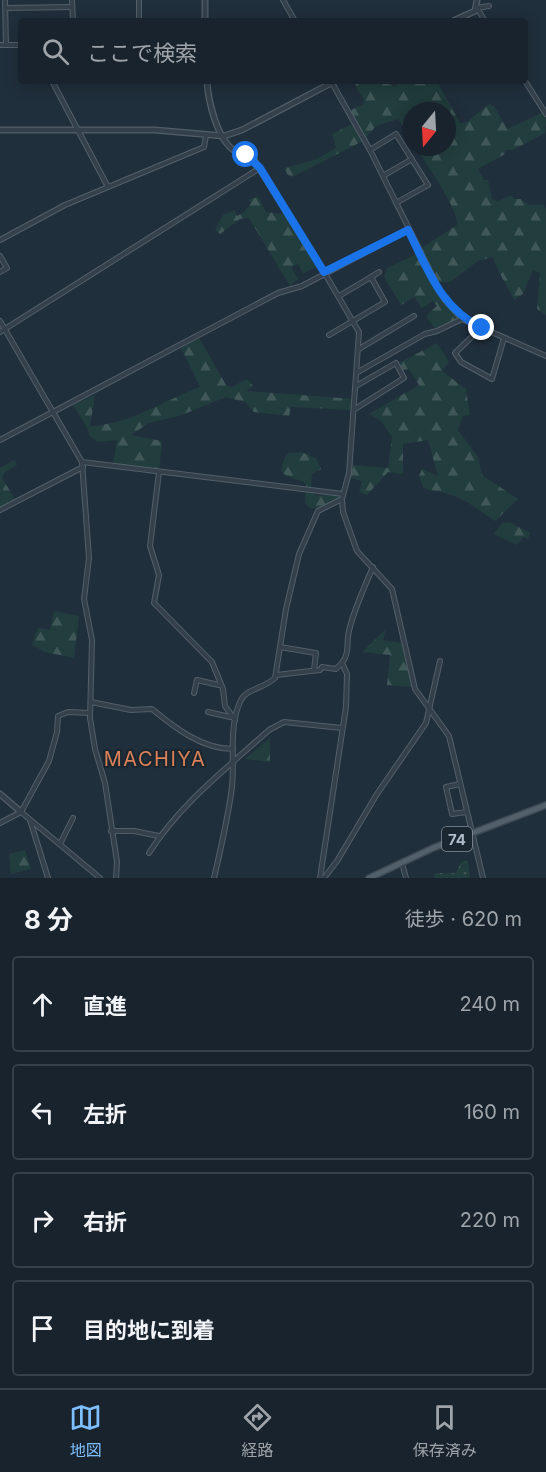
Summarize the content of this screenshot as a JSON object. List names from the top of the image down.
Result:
{
  "streets": {
    "main road": ["74"]
  },
  "districts": ["MACHIYA"],
  "north": "bottom",
  "page": {
    "search": "ここで検索",
    "heading": ["8 分", "徒歩 · 620 m"],
    "list": [
      ["直進", "240 m"],
      ["左折", "160 m"],
      ["右折", "220 m"],
      "目的地に到着"
    ],
    "nav": ["地図", "経路", "保存済み"]
  }
}
